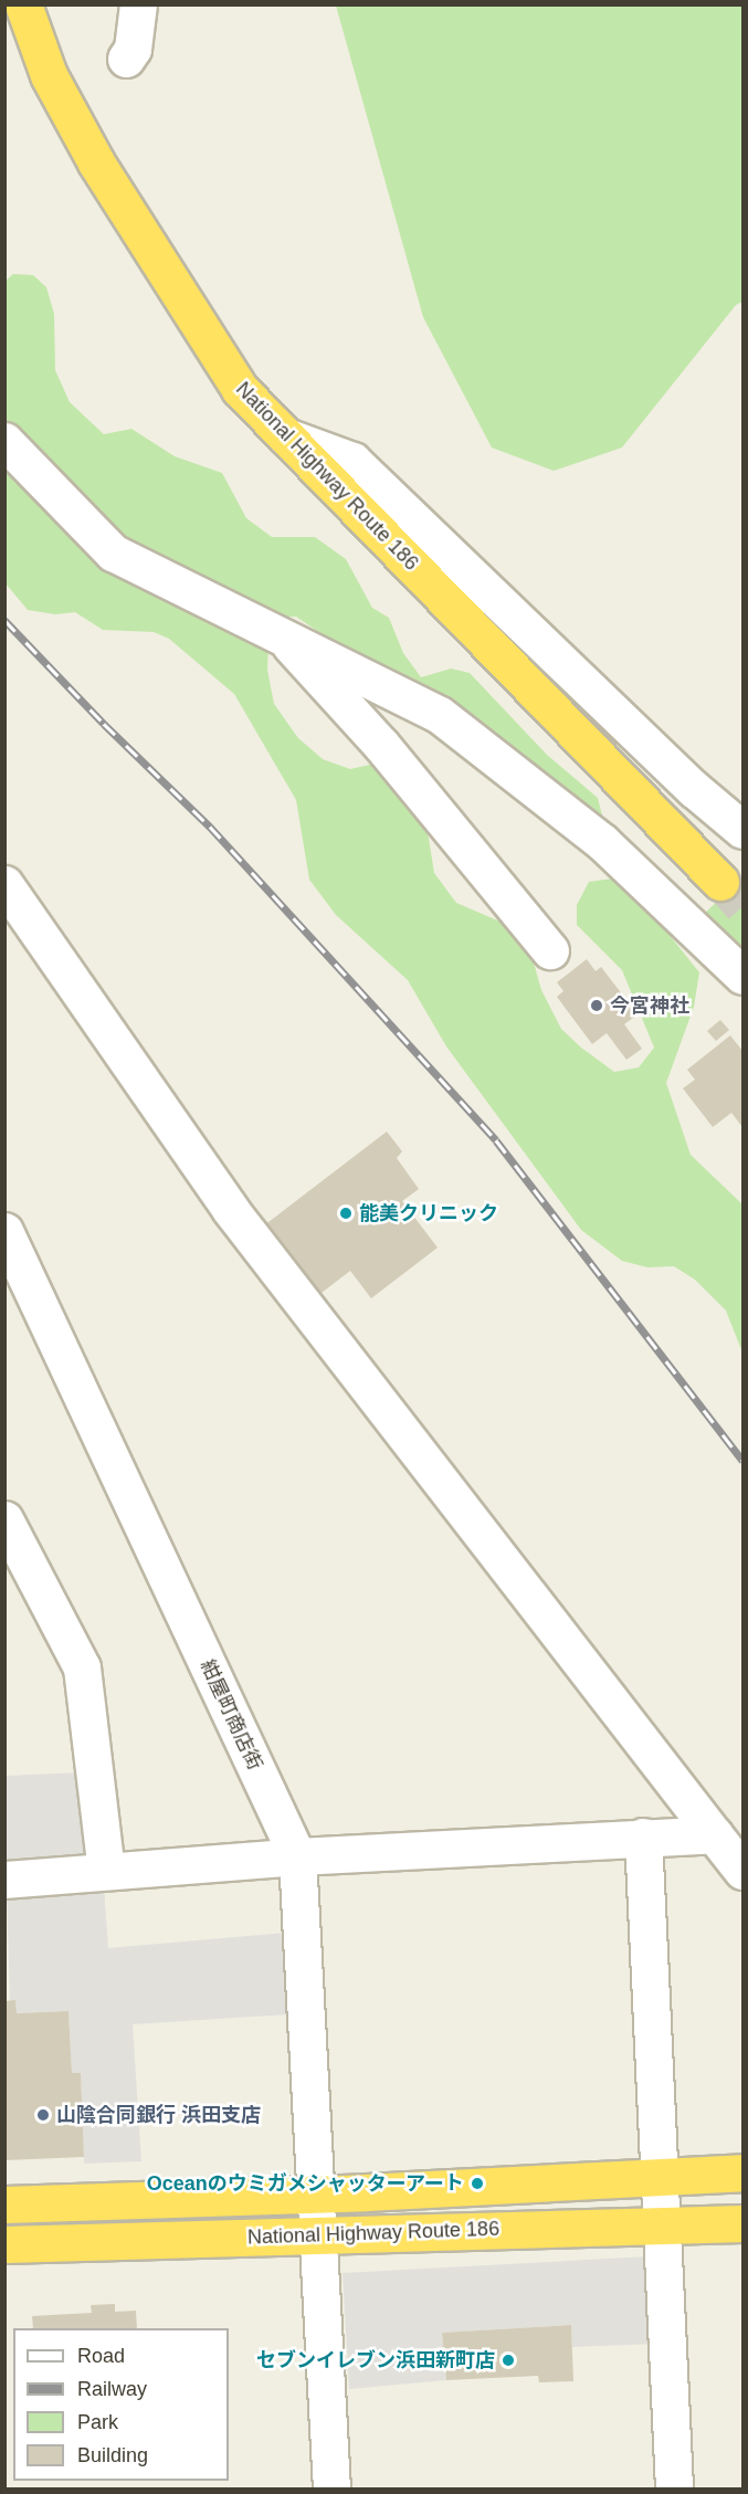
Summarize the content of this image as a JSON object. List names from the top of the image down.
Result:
{
  "streets": {
    "highway": ["National Highway Route 186"],
    "street": ["紺屋町商店街"]
  },
  "crossings": [
    ["National Highway Route 186", "紺屋町商店街"]
  ],
  "places": [
    "今宮神社",
    "能美クリニック",
    "山陰合同銀行 浜田支店",
    "Oceanのウミガメシャッターアート",
    "セブンイレブン浜田新町店"
  ],
  "legend": [
    "Road",
    "Railway",
    "Park",
    "Building"
  ]
}
